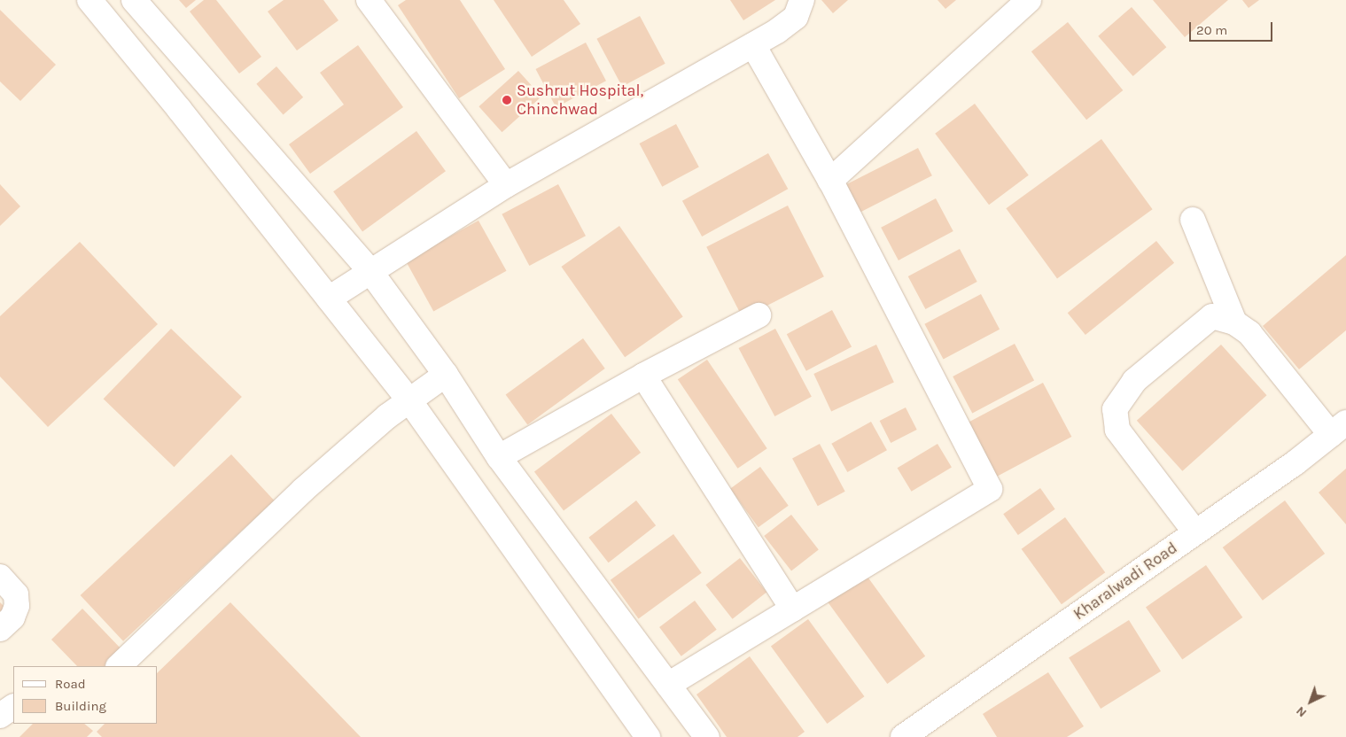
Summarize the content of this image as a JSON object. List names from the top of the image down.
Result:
{
  "streets": {
    "street": ["Kharalwadi Road"]
  },
  "places": ["Sushrut Hospital, Chinchwad"],
  "legend": ["Road", "Building"],
  "scale_bar": "20 m",
  "north": "bottom left"
}
